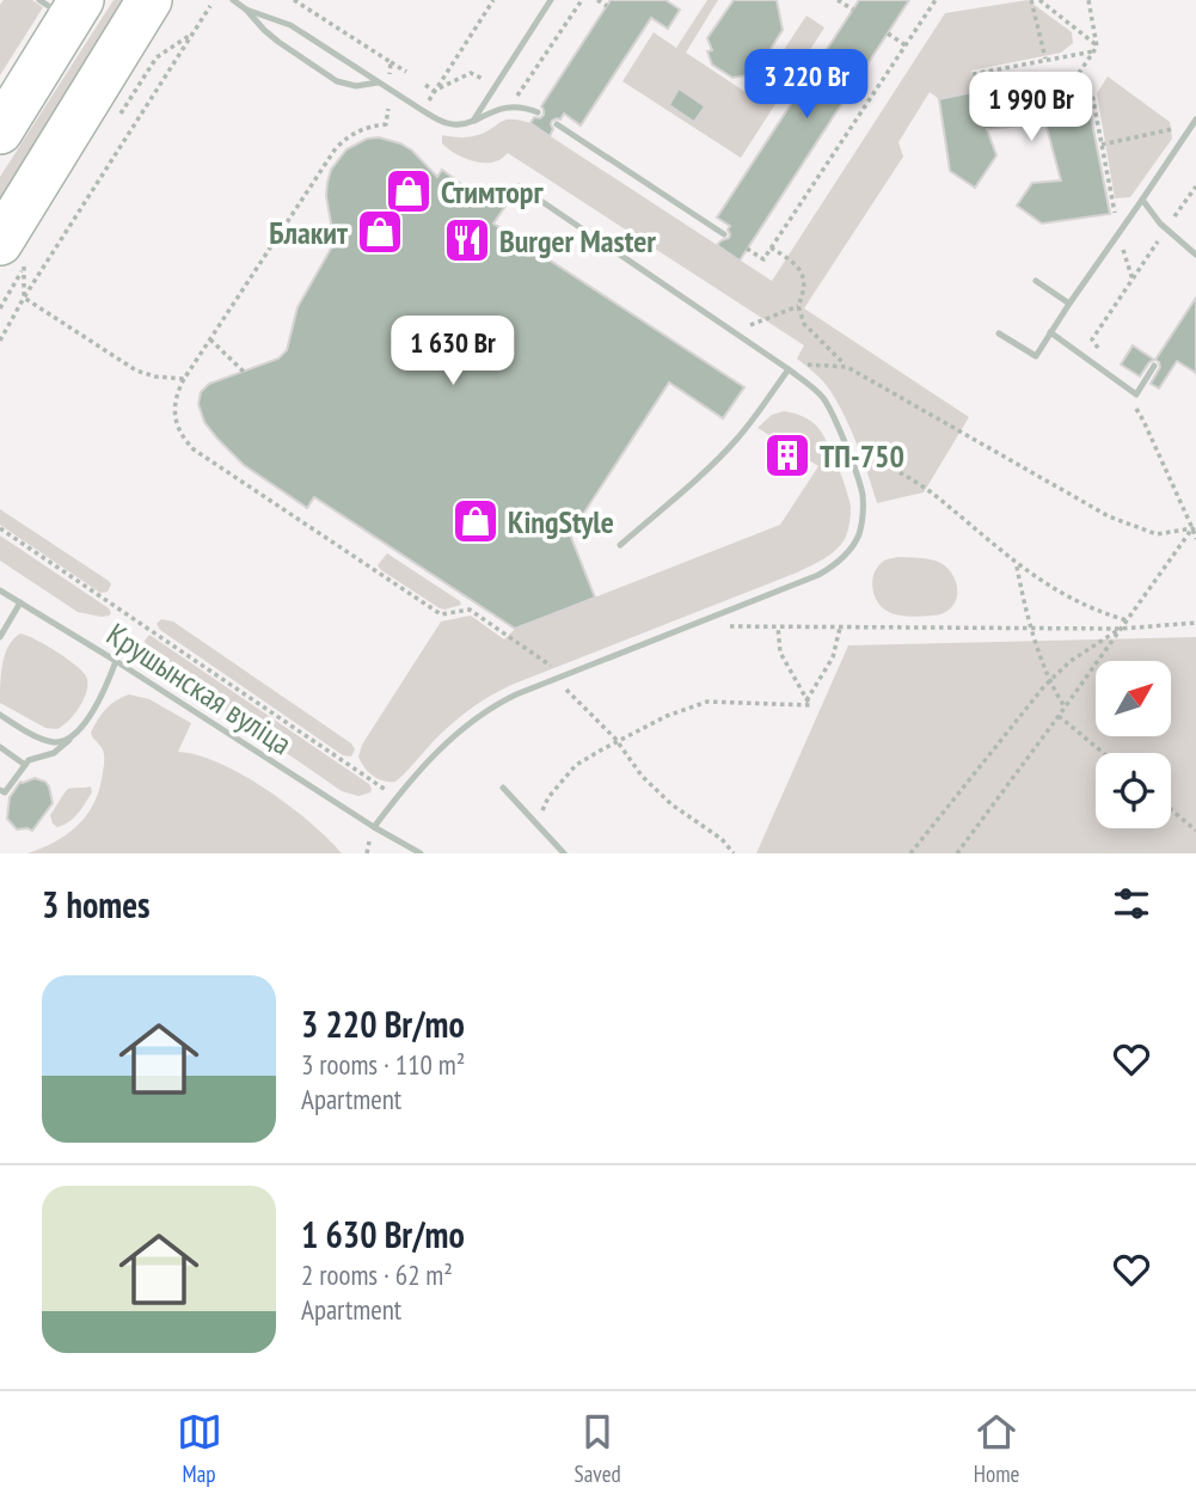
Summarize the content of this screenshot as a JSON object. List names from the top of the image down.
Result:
{
  "streets": {
    "lane": ["Крушынская вуліца"]
  },
  "places": {
    "shop": ["Стимторг", "Блакит", "KingStyle"],
    "restaurant": ["Burger Master"],
    "building": ["ТП-750"]
  },
  "north": "top right",
  "page": {
    "price": ["3 220 Br", "1 990 Br", "1 630 Br"],
    "heading": "3 homes",
    "list": [
      {
        "name": "3 220 Br/mo",
        "note": "3 rooms · 110 m² · Apartment"
      },
      {
        "name": "1 630 Br/mo",
        "note": "2 rooms · 62 m² · Apartment"
      }
    ],
    "tabs": ["Map", "Saved", "Home"]
  }
}
